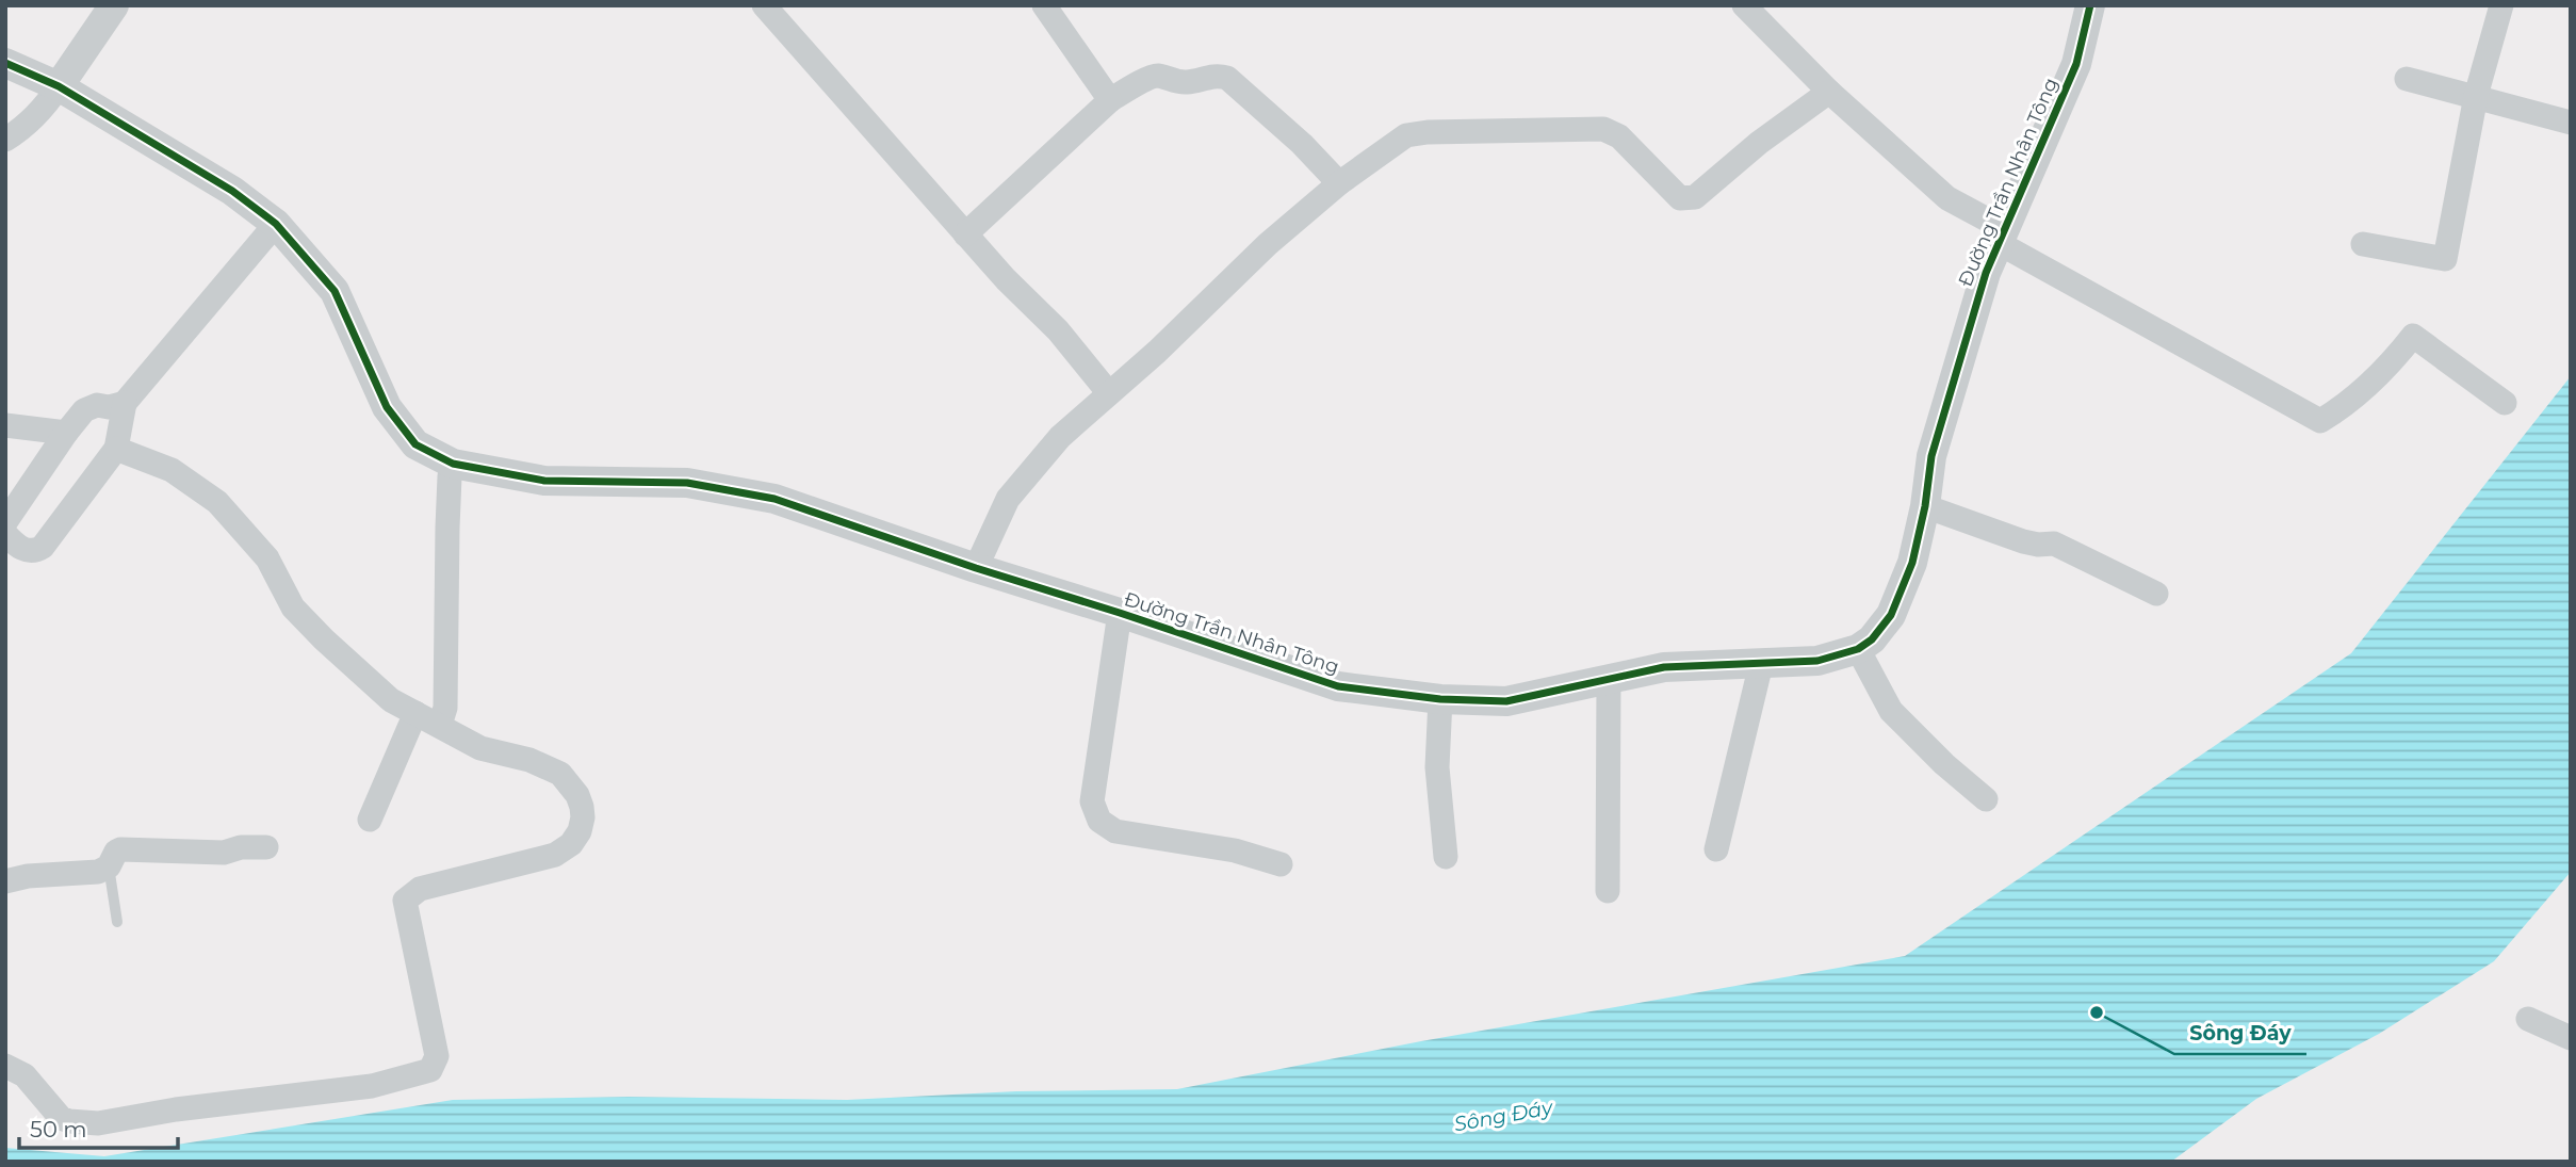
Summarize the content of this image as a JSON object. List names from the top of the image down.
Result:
{
  "streets": {
    "street": ["Đường Trần Nhân Tông"]
  },
  "water": ["Sông Đáy"],
  "places": ["Sông Đáy"],
  "scale_bar": "50 m"
}
